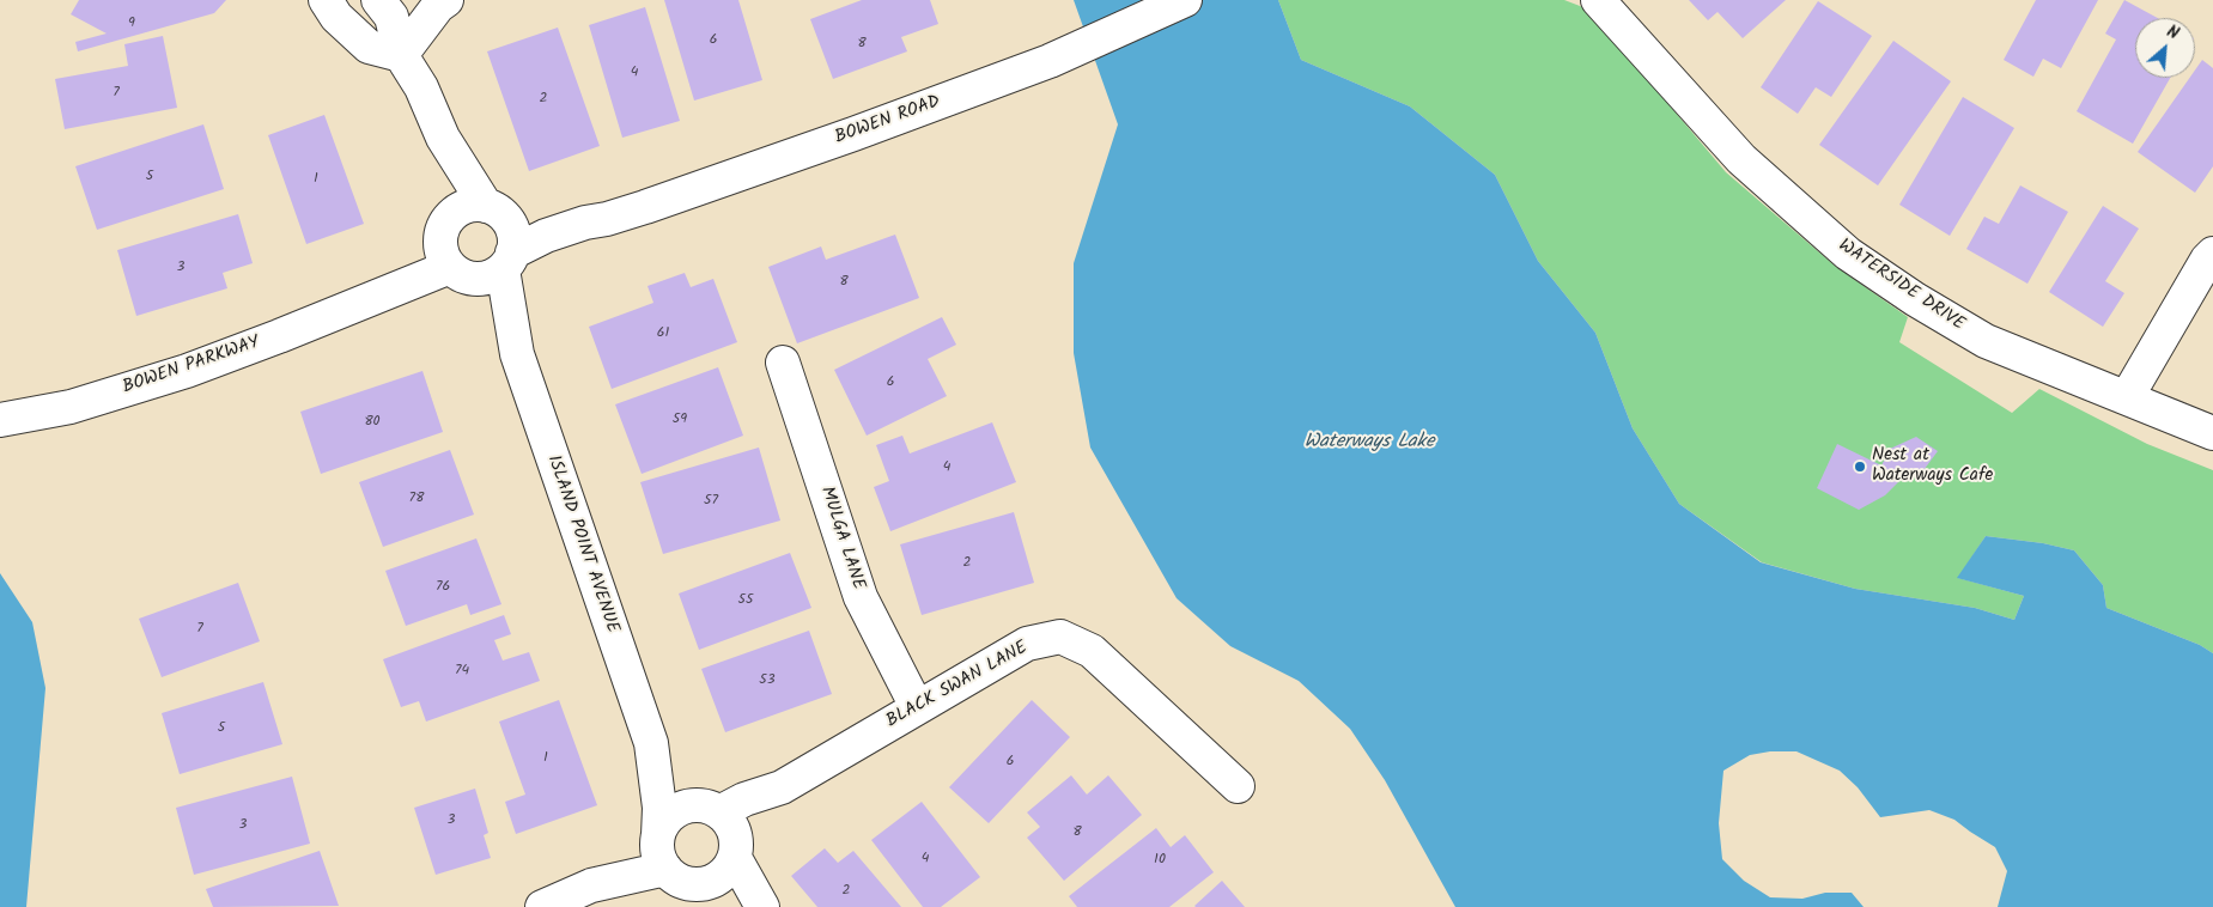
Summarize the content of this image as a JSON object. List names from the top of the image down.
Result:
{
  "streets": {
    "street": [
      "BOWEN ROAD",
      "WATERSIDE DRIVE",
      "BOWEN PARKWAY",
      "MULGA LANE",
      "ISLAND POINT AVENUE",
      "BLACK SWAN LANE"
    ]
  },
  "crossings": [
    ["BOWEN ROAD", "BOWEN PARKWAY"],
    ["BOWEN ROAD", "ISLAND POINT AVENUE"],
    ["BOWEN PARKWAY", "ISLAND POINT AVENUE"],
    ["MULGA LANE", "BLACK SWAN LANE"],
    ["ISLAND POINT AVENUE", "BLACK SWAN LANE"]
  ],
  "water": ["Waterways Lake"],
  "places": ["Nest at Waterways Cafe"],
  "house_numbers": [
    "9",
    "6",
    "8",
    "4",
    "7",
    "2",
    "5",
    "1",
    "3",
    "8",
    "61",
    "6",
    "59",
    "80",
    "4",
    "78",
    "57",
    "2",
    "76",
    "55",
    "7",
    "74",
    "53",
    "5",
    "1",
    "6",
    "3",
    "3",
    "8",
    "4",
    "10",
    "2"
  ],
  "north": "top right"
}
